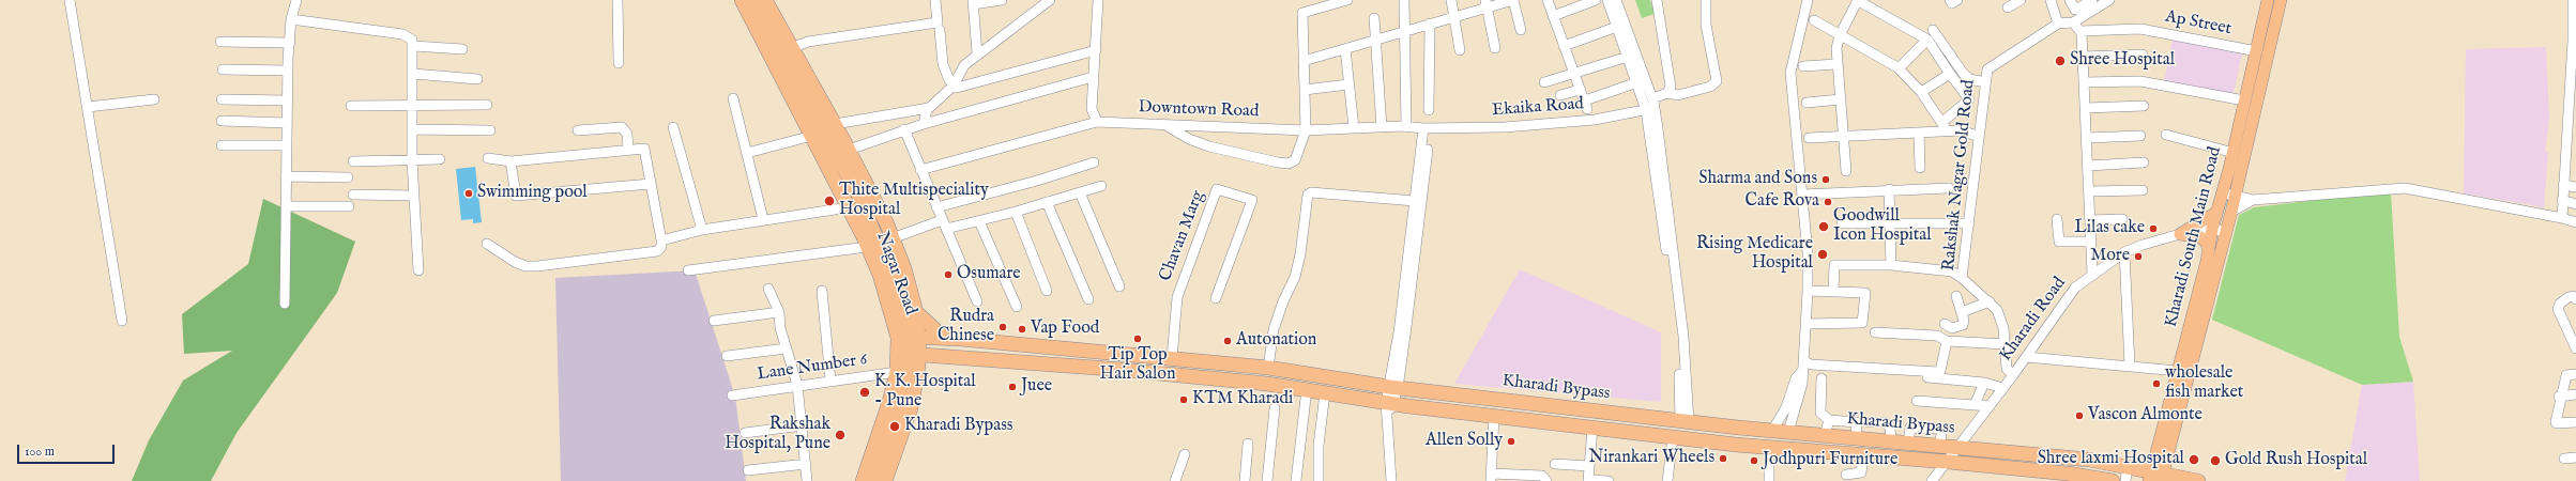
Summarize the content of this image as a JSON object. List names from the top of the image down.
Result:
{
  "streets": {
    "highway": ["Nagar Road", "Kharadi Bypass"],
    "main road": ["Kharadi South Main Road"],
    "street": [
      "Ap Street",
      "Ekaika Road",
      "Downtown Road",
      "Rakshak Nagar Gold Road",
      "Chavan Marg",
      "Kharadi Road",
      "Lane Number 6"
    ]
  },
  "crossings": [
    ["Ap Street", "Kharadi South Main Road"],
    ["Ekaika Road", "Downtown Road"],
    ["Rakshak Nagar Gold Road", "Kharadi Road"],
    ["Chavan Marg", "Kharadi Bypass"],
    ["Kharadi South Main Road", "Kharadi Road"],
    ["Kharadi South Main Road", "Kharadi Bypass"],
    ["Nagar Road", "Lane Number 6"],
    ["Nagar Road", "Kharadi Bypass"],
    ["Kharadi Road", "Kharadi Bypass"]
  ],
  "places": [
    "Shree Hospital",
    "Sharma and Sons",
    "Swimming pool",
    "Thite Multispeciality Hospital",
    "Cafe Rova",
    "Goodwill Icon Hospital",
    "Lilas cake",
    "Rising Medicare Hospital",
    "More",
    "Osumare",
    "Rudra Chinese",
    "Vap Food",
    "Tip Top Hair Salon",
    "Autonation",
    "wholesale fish market",
    "Juee",
    "K. K. Hospital - Pune",
    "KTM Kharadi",
    "Vascon Almonte",
    "Kharadi Bypass",
    "Rakshak Hospital, Pune",
    "Allen Solly",
    "Nirankari Wheels",
    "Shree laxmi Hospital",
    "Jodhpuri Furniture",
    "Gold Rush Hospital"
  ],
  "scale_bar": "100 m"
}
